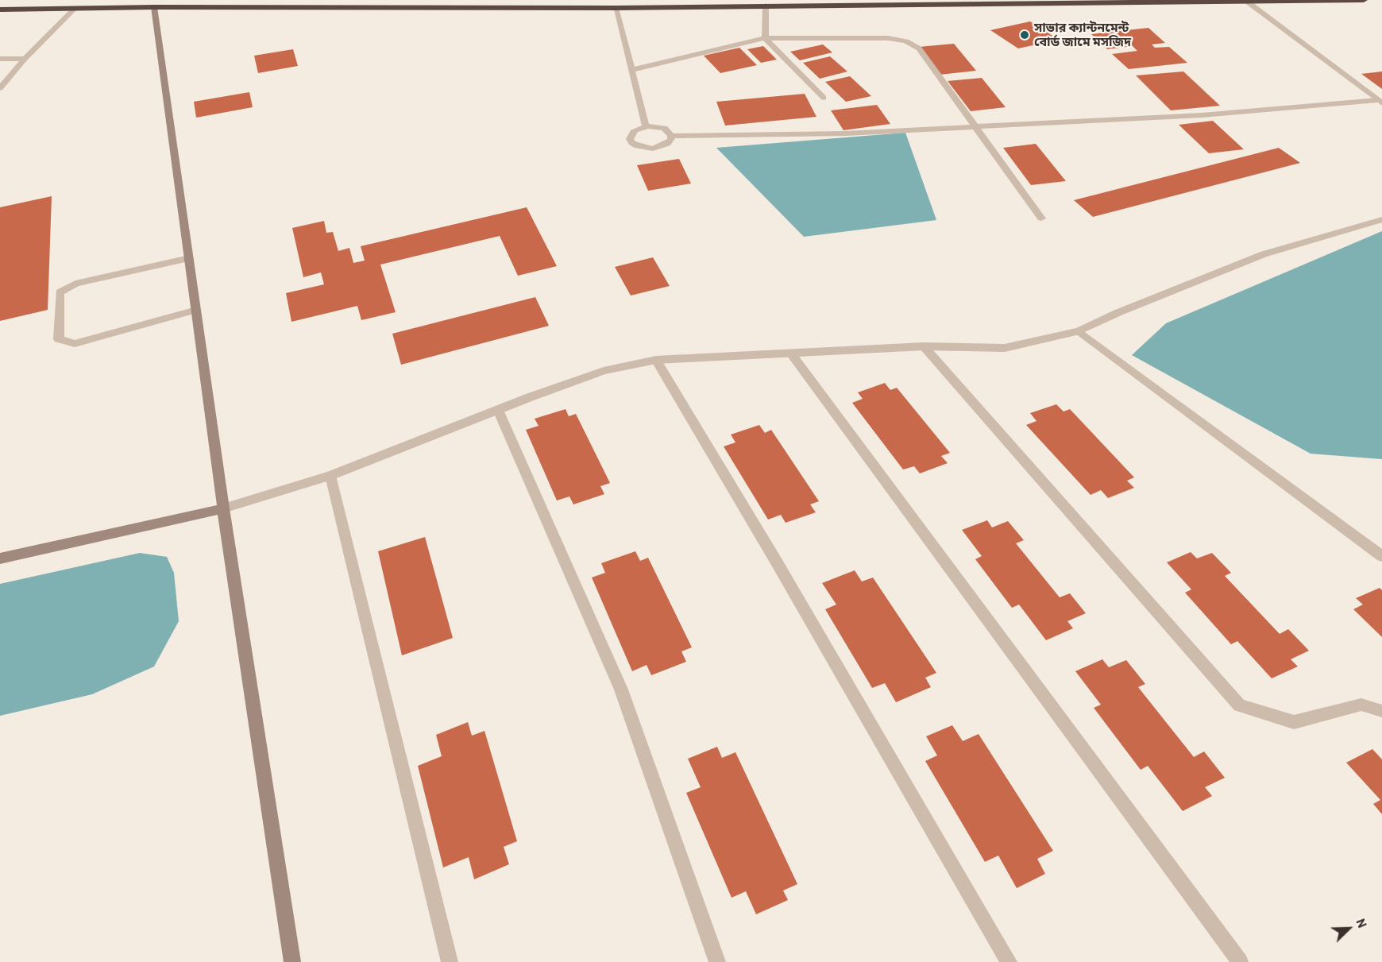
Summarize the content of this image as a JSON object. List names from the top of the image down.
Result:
{
  "places": ["সাভার ক্যান্টনমেন্ট বোর্ড জামে মসজিদ"],
  "north": "top right"
}
